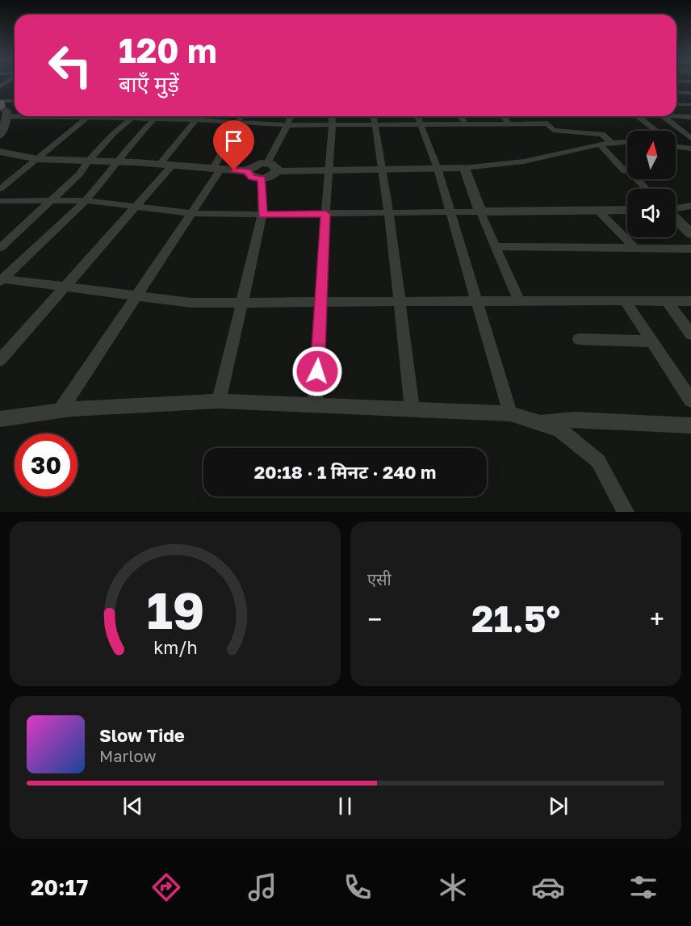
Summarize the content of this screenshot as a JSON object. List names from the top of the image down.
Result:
{
  "north": "top",
  "page": {
    "turn": ["120 m", "बाएँ मुड़ें"],
    "limit": "30",
    "trip": "20:18 · 1 मिनट · 240 m",
    "tile": "एसी",
    "heat": ["−", "21.5°", "+"],
    "song": ["Slow Tide", "Marlow"],
    "tabs": "20:17",
    "gauge": ["19", "km/h"]
  }
}
